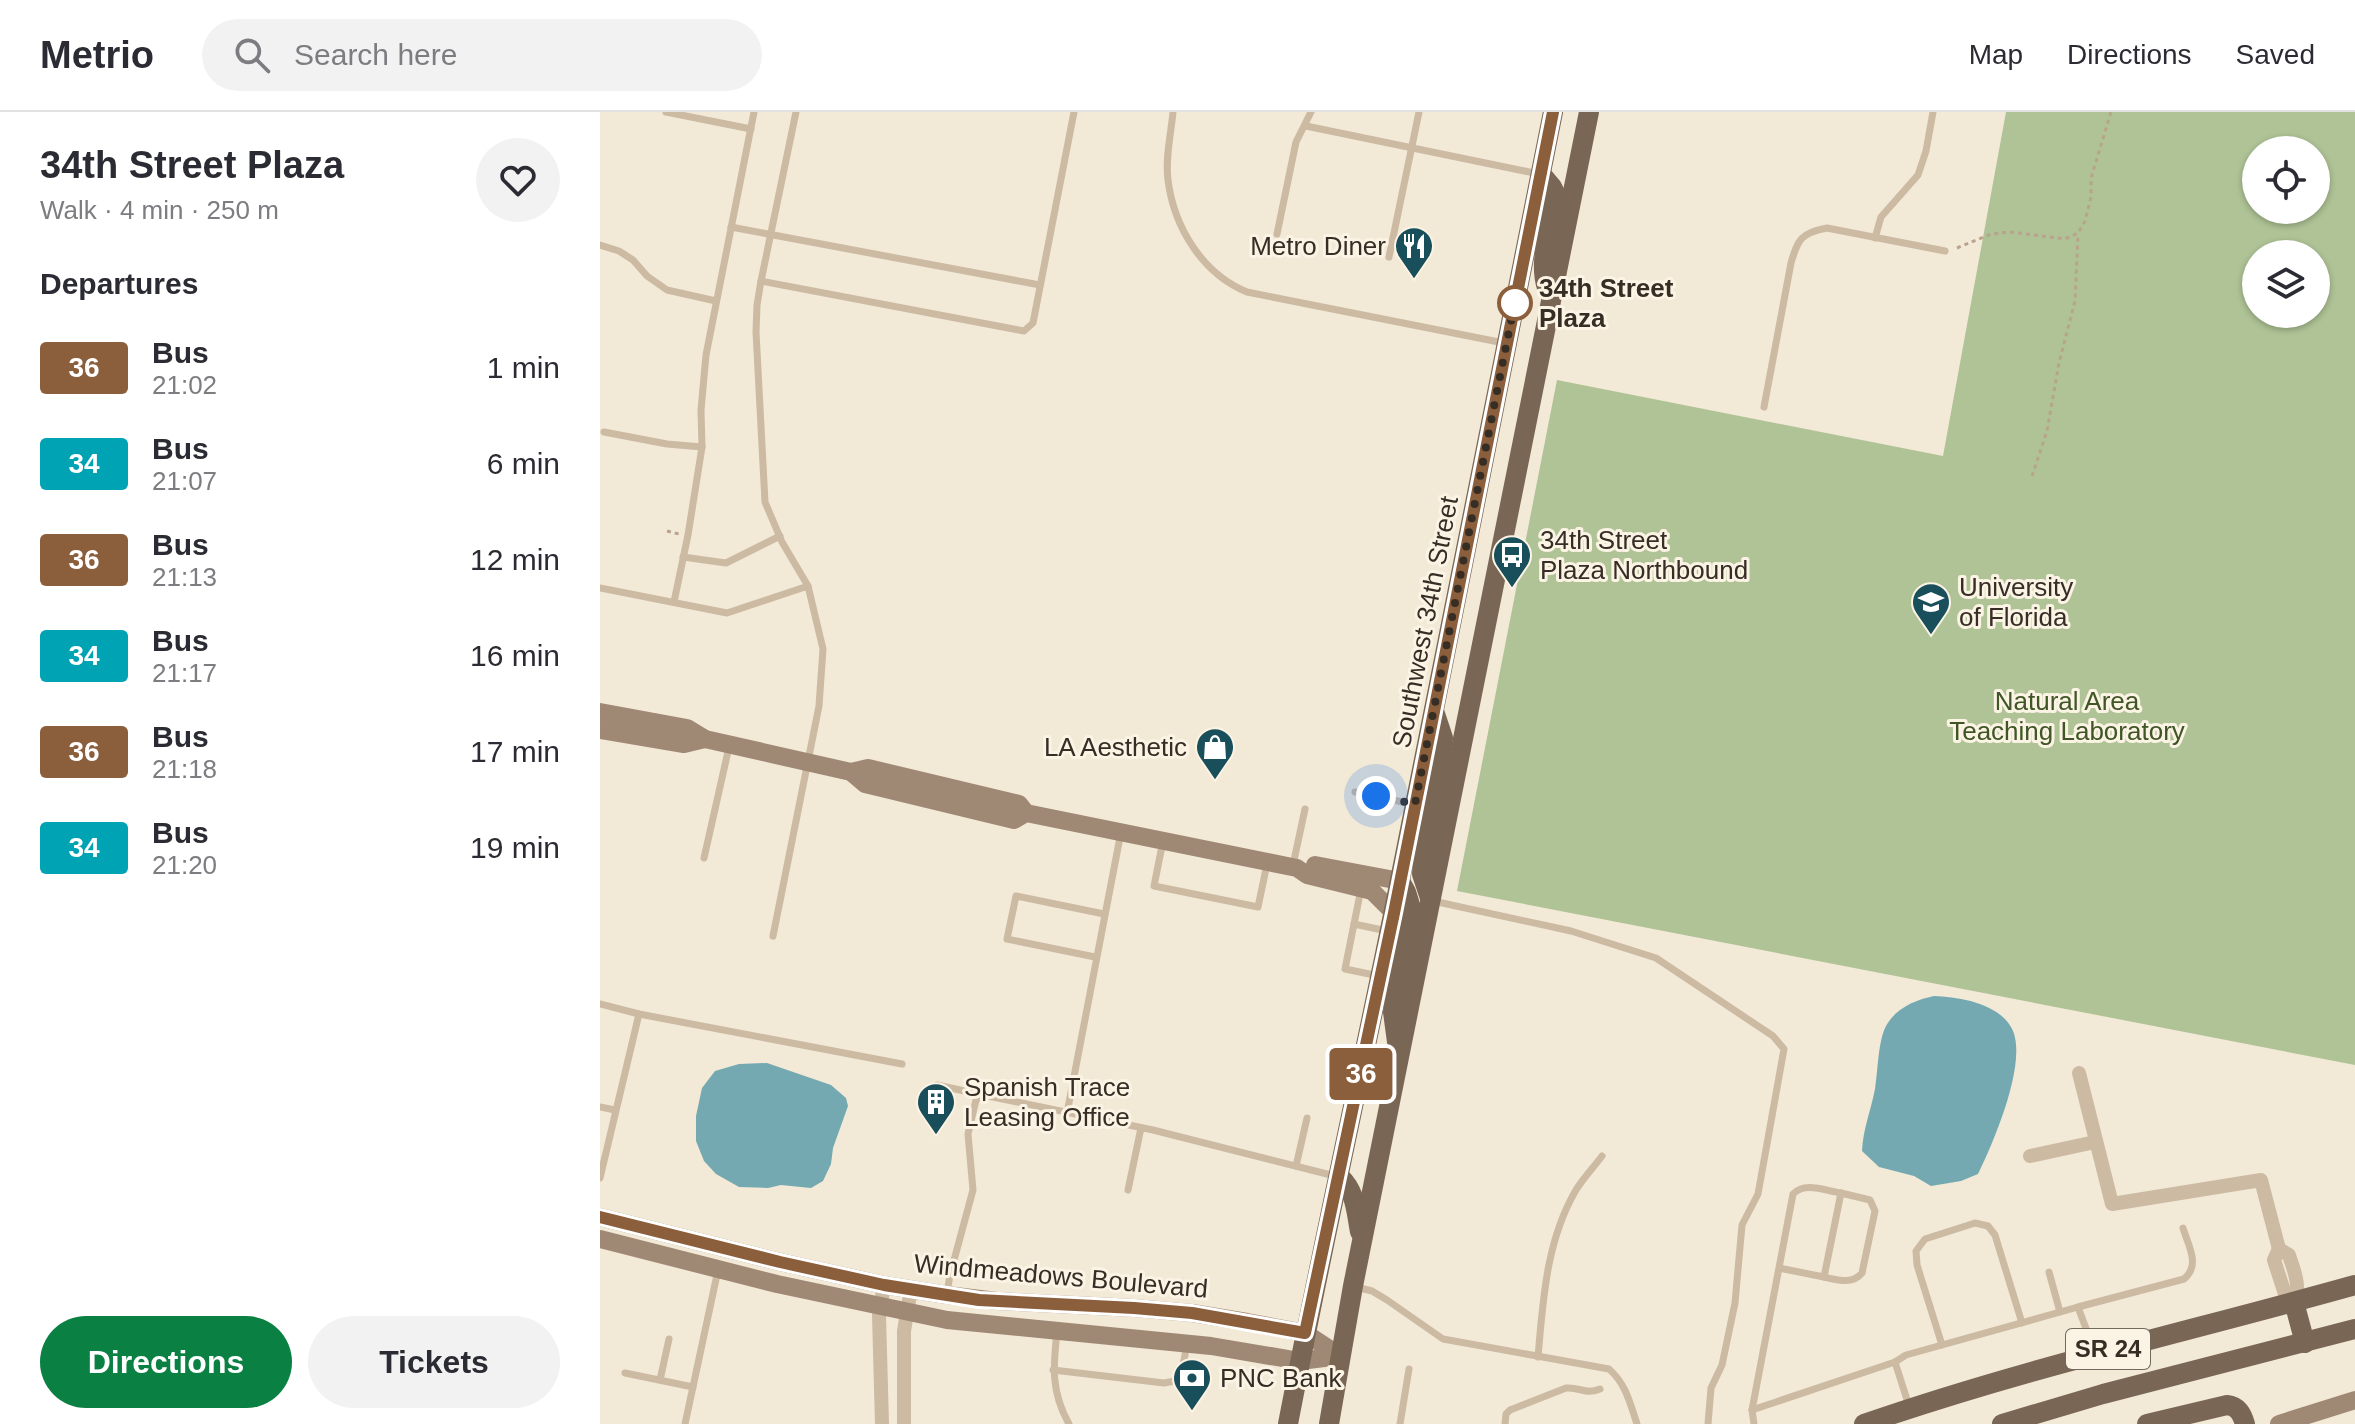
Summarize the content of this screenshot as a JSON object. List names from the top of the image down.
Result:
{
  "streets": {
    "main road": ["Southwest 34th Street", "SR 24"],
    "street": ["Windmeadows Boulevard"]
  },
  "crossings": [
    ["Southwest 34th Street", "Windmeadows Boulevard"]
  ],
  "parks": ["Natural Area Teaching Laboratory"],
  "places": {
    "restaurant": ["Metro Diner"],
    "other": ["34th Street Plaza"],
    "bus stop": ["34th Street Plaza Northbound"],
    "school or university": ["University of Florida"],
    "shop": ["LA Aesthetic"],
    "building": ["Spanish Trace Leasing Office"],
    "bank": ["PNC Bank"]
  },
  "lines": ["bus line 36"],
  "page": {
    "header": "Metrio",
    "search": "Search here",
    "nav": ["Map", "Directions", "Saved"],
    "heading": [
      ["34th Street Plaza", "Walk · 4 min · 250 m"],
      "Departures"
    ],
    "on_map": "36",
    "list": [
      {
        "mark": "36",
        "name": "Bus",
        "note": "21:02",
        "value": "1 min"
      },
      {
        "mark": "34",
        "name": "Bus",
        "note": "21:07",
        "value": "6 min"
      },
      {
        "mark": "36",
        "name": "Bus",
        "note": "21:13",
        "value": "12 min"
      },
      {
        "mark": "34",
        "name": "Bus",
        "note": "21:17",
        "value": "16 min"
      },
      {
        "mark": "36",
        "name": "Bus",
        "note": "21:18",
        "value": "17 min"
      },
      {
        "mark": "34",
        "name": "Bus",
        "note": "21:20",
        "value": "19 min"
      }
    ],
    "buttons": ["Directions", "Tickets"]
  }
}
